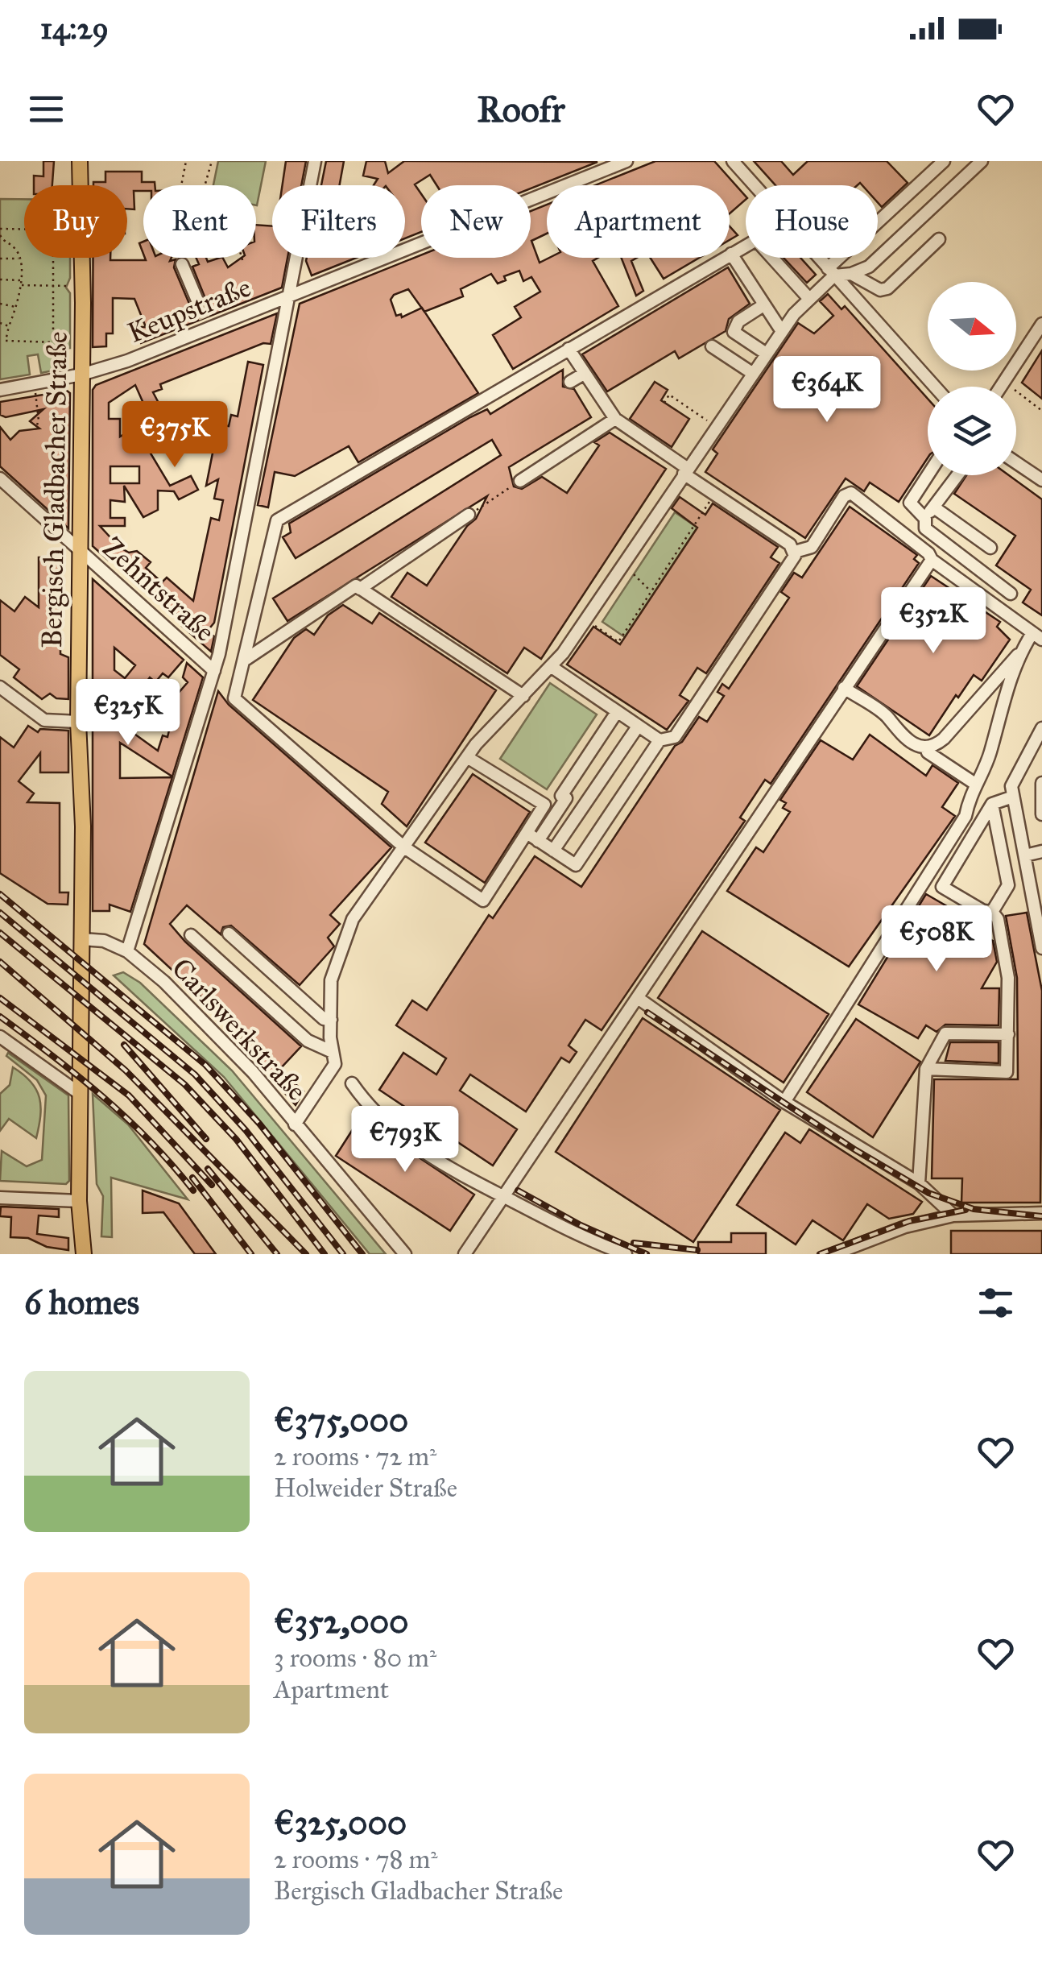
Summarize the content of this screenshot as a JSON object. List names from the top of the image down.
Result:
{
  "streets": {
    "main road": ["Bergisch Gladbacher Straße"],
    "street": ["Keupstraße", "Zehntstraße", "Carlswerkstraße"]
  },
  "crossings": [
    ["Keupstraße", "Bergisch Gladbacher Straße"],
    ["Bergisch Gladbacher Straße", "Zehntstraße"],
    ["Bergisch Gladbacher Straße", "Carlswerkstraße"]
  ],
  "north": "right",
  "page": {
    "status": "14:29",
    "header": "Roofr",
    "chip": [
      "Buy",
      "Rent",
      "Filters",
      "New",
      "Apartment",
      "House"
    ],
    "price": [
      "€364K",
      "€375K",
      "€352K",
      "€325K",
      "€508K",
      "€793K"
    ],
    "heading": "6 homes",
    "list": [
      {
        "name": "€375,000",
        "note": "2 rooms · 72 m² · Holweider Straße"
      },
      {
        "name": "€352,000",
        "note": "3 rooms · 80 m² · Apartment"
      },
      {
        "name": "€325,000",
        "note": "2 rooms · 78 m² · Bergisch Gladbacher Straße"
      }
    ]
  }
}
